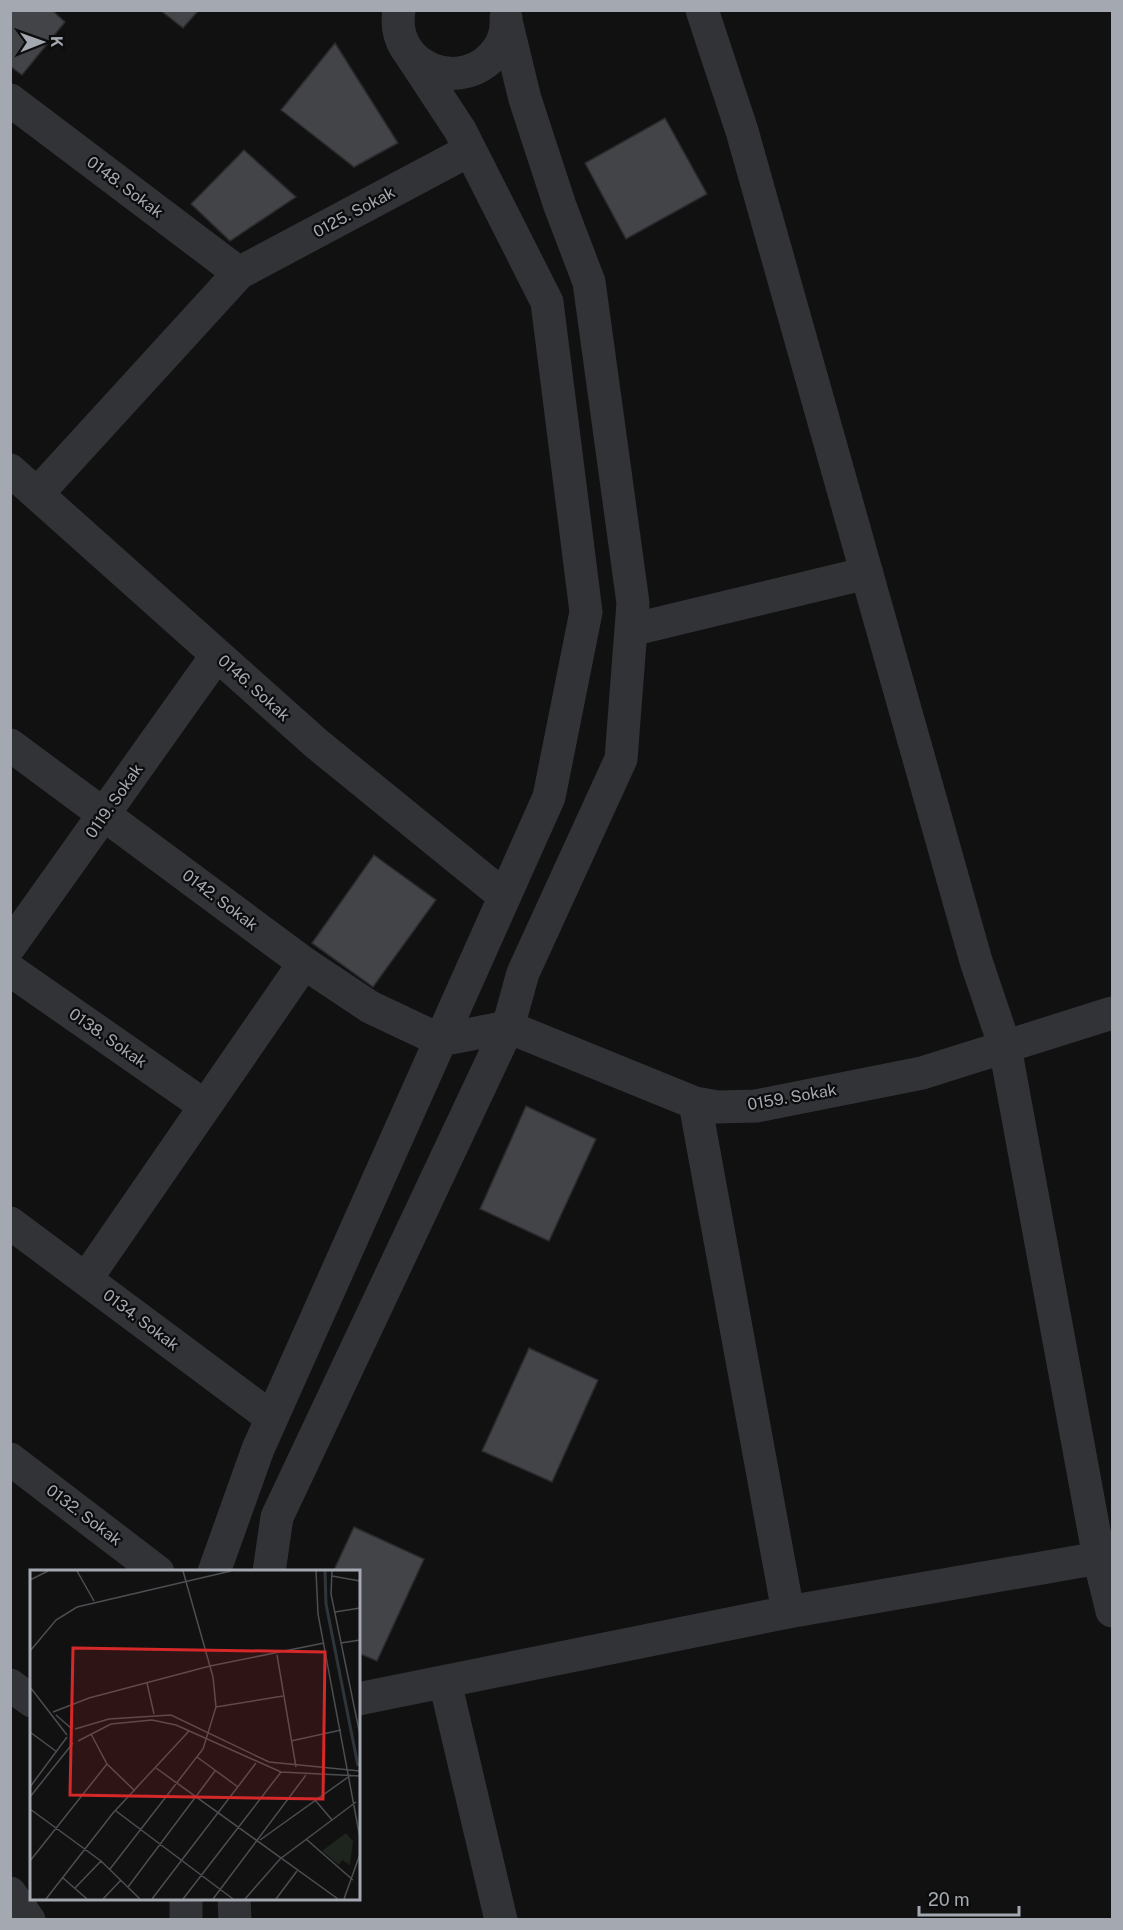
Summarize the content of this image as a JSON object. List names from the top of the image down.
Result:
{
  "streets": {
    "street": [
      "0148. Sokak",
      "0125. Sokak",
      "0146. Sokak",
      "0119. Sokak",
      "0142. Sokak",
      "0138. Sokak",
      "0159. Sokak",
      "0134. Sokak",
      "0132. Sokak"
    ]
  },
  "crossings": [
    ["0148. Sokak", "0125. Sokak"],
    ["0125. Sokak", "0146. Sokak"],
    ["0146. Sokak", "0119. Sokak"],
    ["0119. Sokak", "0142. Sokak"]
  ],
  "scale_bar": "20 m",
  "north": "right"
}
